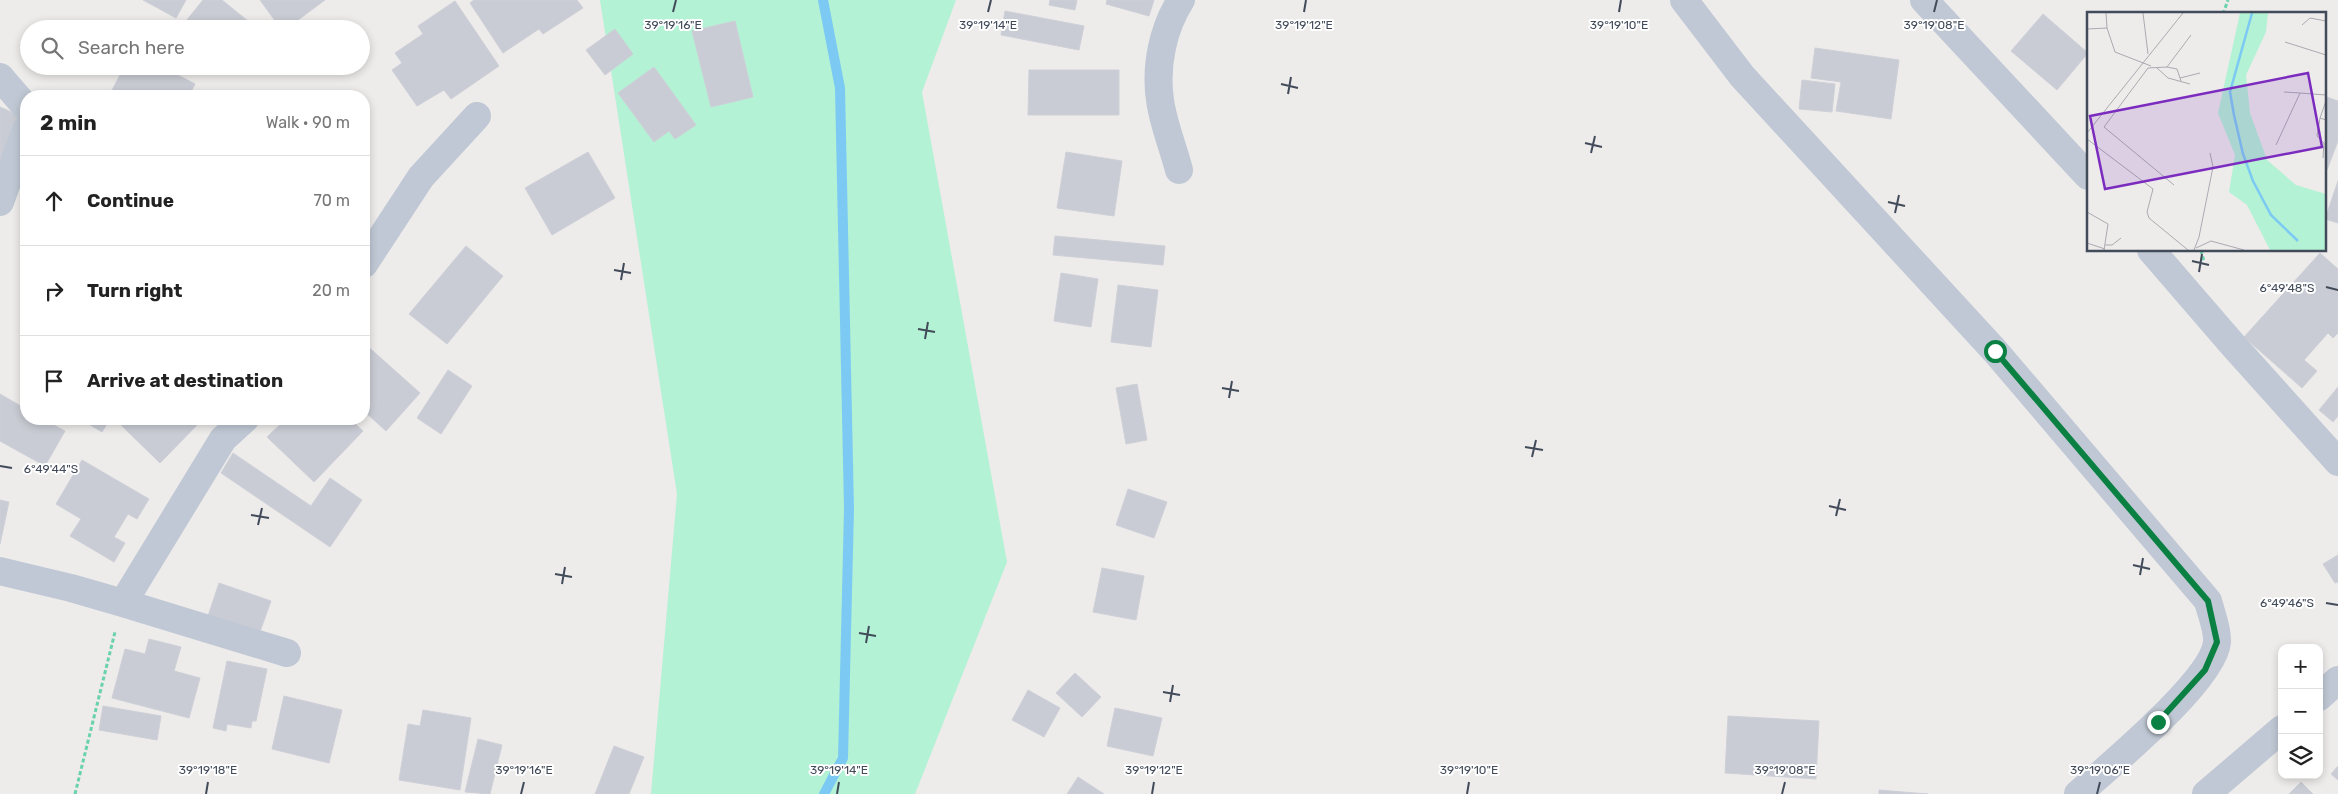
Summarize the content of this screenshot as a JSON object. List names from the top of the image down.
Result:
{
  "page": {
    "search": "Search here",
    "heading": ["2 min", "Walk · 90 m"],
    "list": [
      ["Continue", "70 m"],
      ["Turn right", "20 m"],
      "Arrive at destination"
    ],
    "map_buttons": ["+", "−"]
  },
  "coordinates": [
    "39°19'16\"E",
    "39°19'14\"E",
    "39°19'12\"E",
    "39°19'10\"E",
    "39°19'08\"E",
    "6°49'48\"S",
    "6°49'44\"S",
    "6°49'46\"S",
    "39°19'18\"E",
    "39°19'06\"E"
  ]
}
